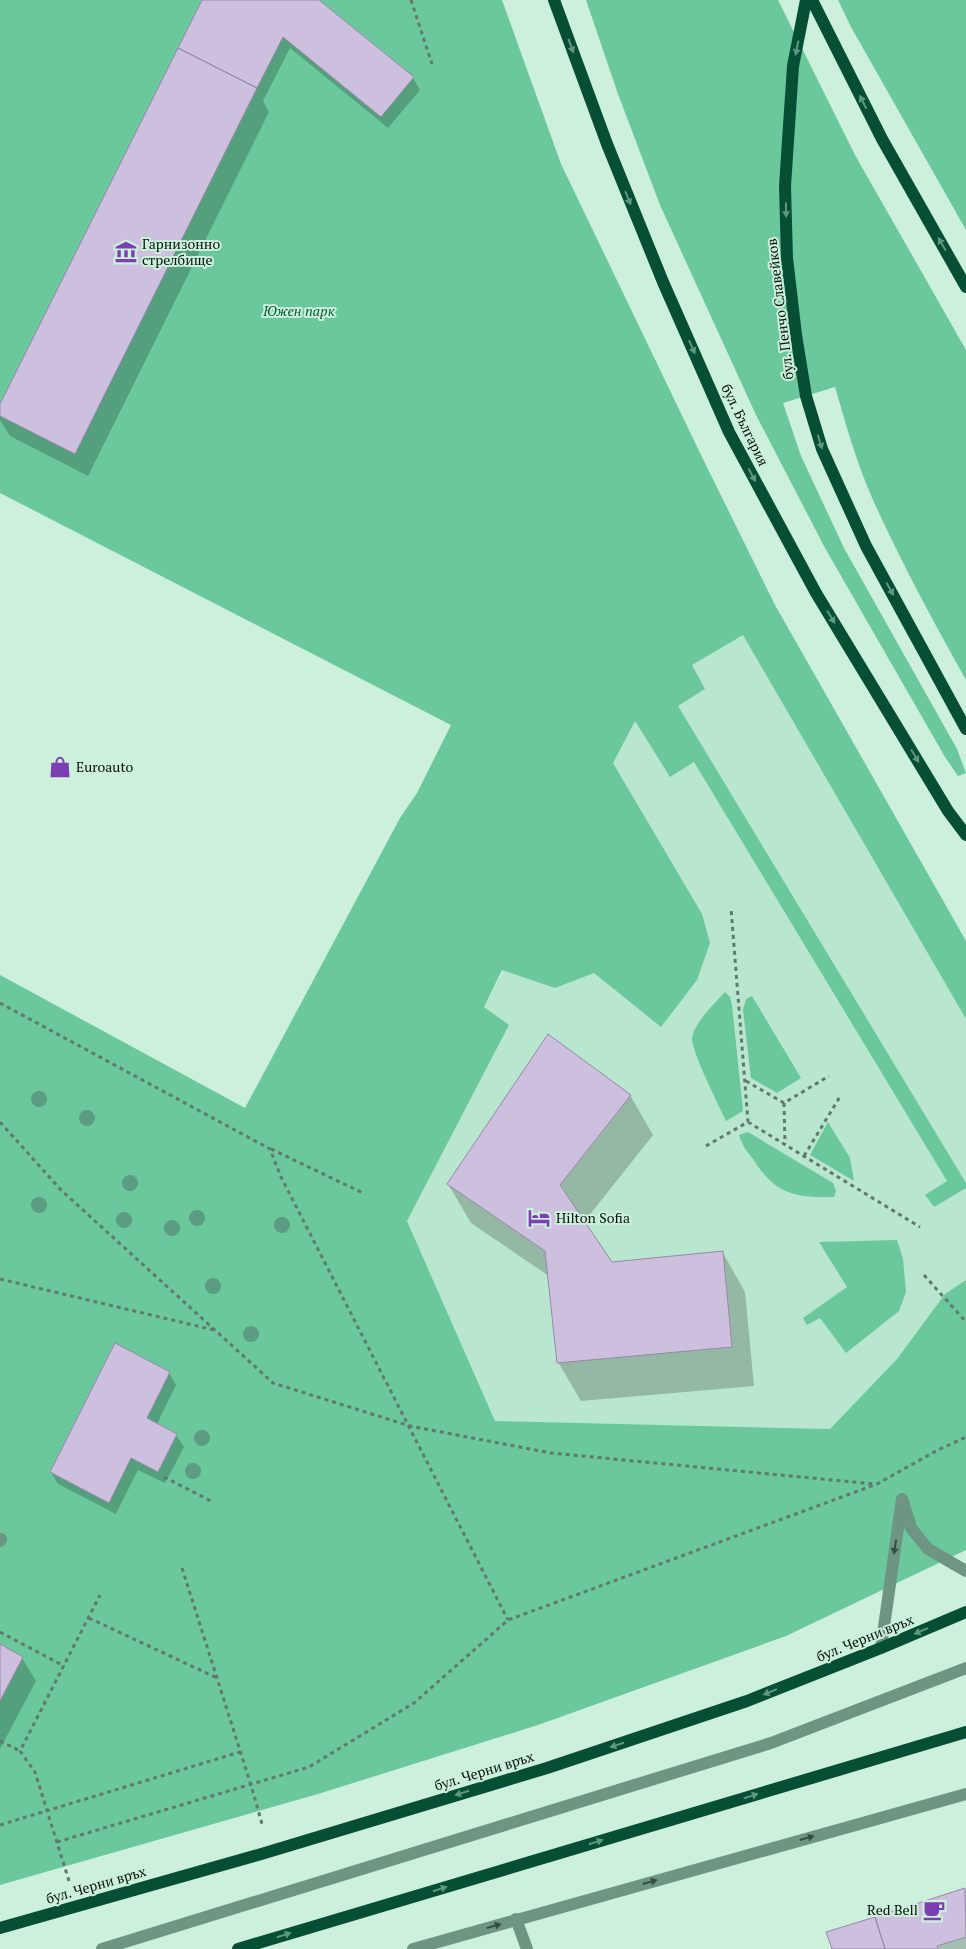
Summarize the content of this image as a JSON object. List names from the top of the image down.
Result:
{
  "streets": {
    "main road": ["бул. Пенчо Славейков", "бул. България", "бул. Черни връх"]
  },
  "one_way": ["бул. Пенчо Славейков", "бул. България"],
  "parks": ["Южен парк"],
  "places": {
    "museum": ["Гарнизонно стрелбище"],
    "shop": ["Euroauto"],
    "hotel": ["Hilton Sofia"],
    "cafe": ["Red Bell"]
  }
}
